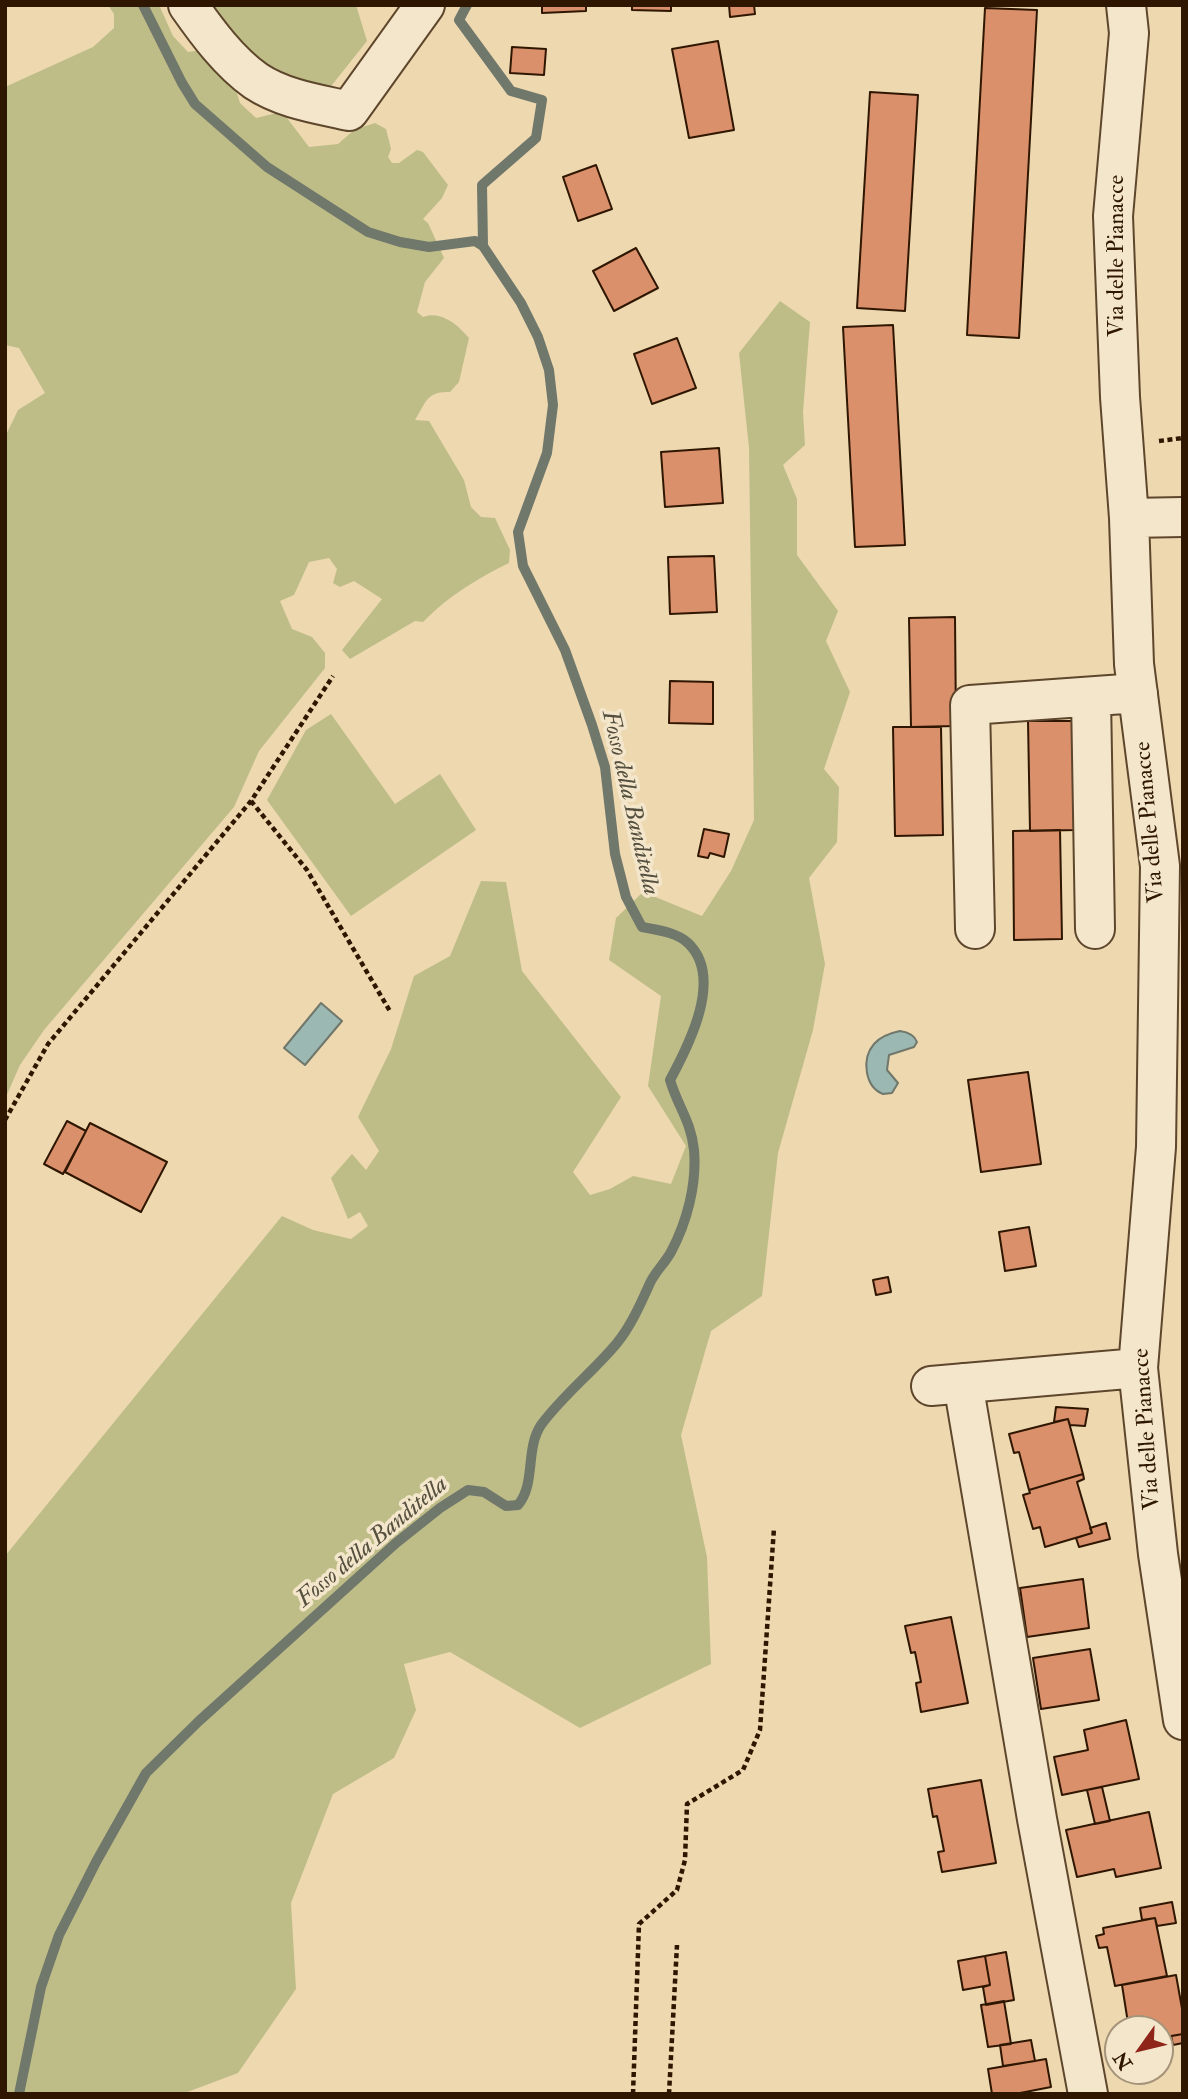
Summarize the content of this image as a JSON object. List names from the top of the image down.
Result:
{
  "streets": {
    "street": ["Via delle Pianacce"]
  },
  "water": ["Fosso della Banditella"],
  "north": "bottom left"
}
